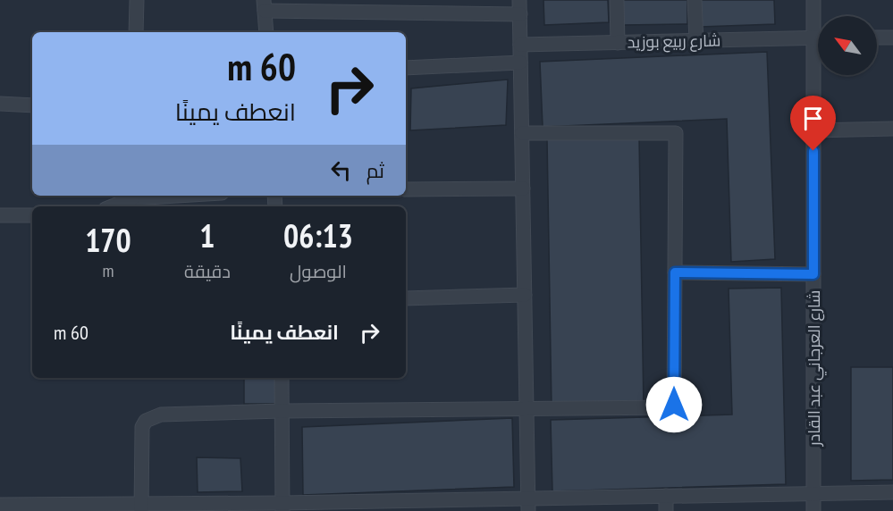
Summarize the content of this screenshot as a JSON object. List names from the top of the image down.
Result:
{
  "streets": {
    "street": ["شارع ربيع بوزيد", "شارع العرجاني عبد القادر"]
  },
  "crossings": [
    ["شارع ربيع بوزيد", "شارع العرجاني عبد القادر"]
  ],
  "north": "top left",
  "page": {
    "turn": ["60 m", "انعطف يمينًا"],
    "then": "ثم",
    "eta": [
      "06:13",
      "الوصول",
      "1",
      "دقيقة",
      "170",
      "m"
    ],
    "list": [
      {
        "name": "انعطف يمينًا",
        "value": "60 m"
      }
    ]
  }
}
